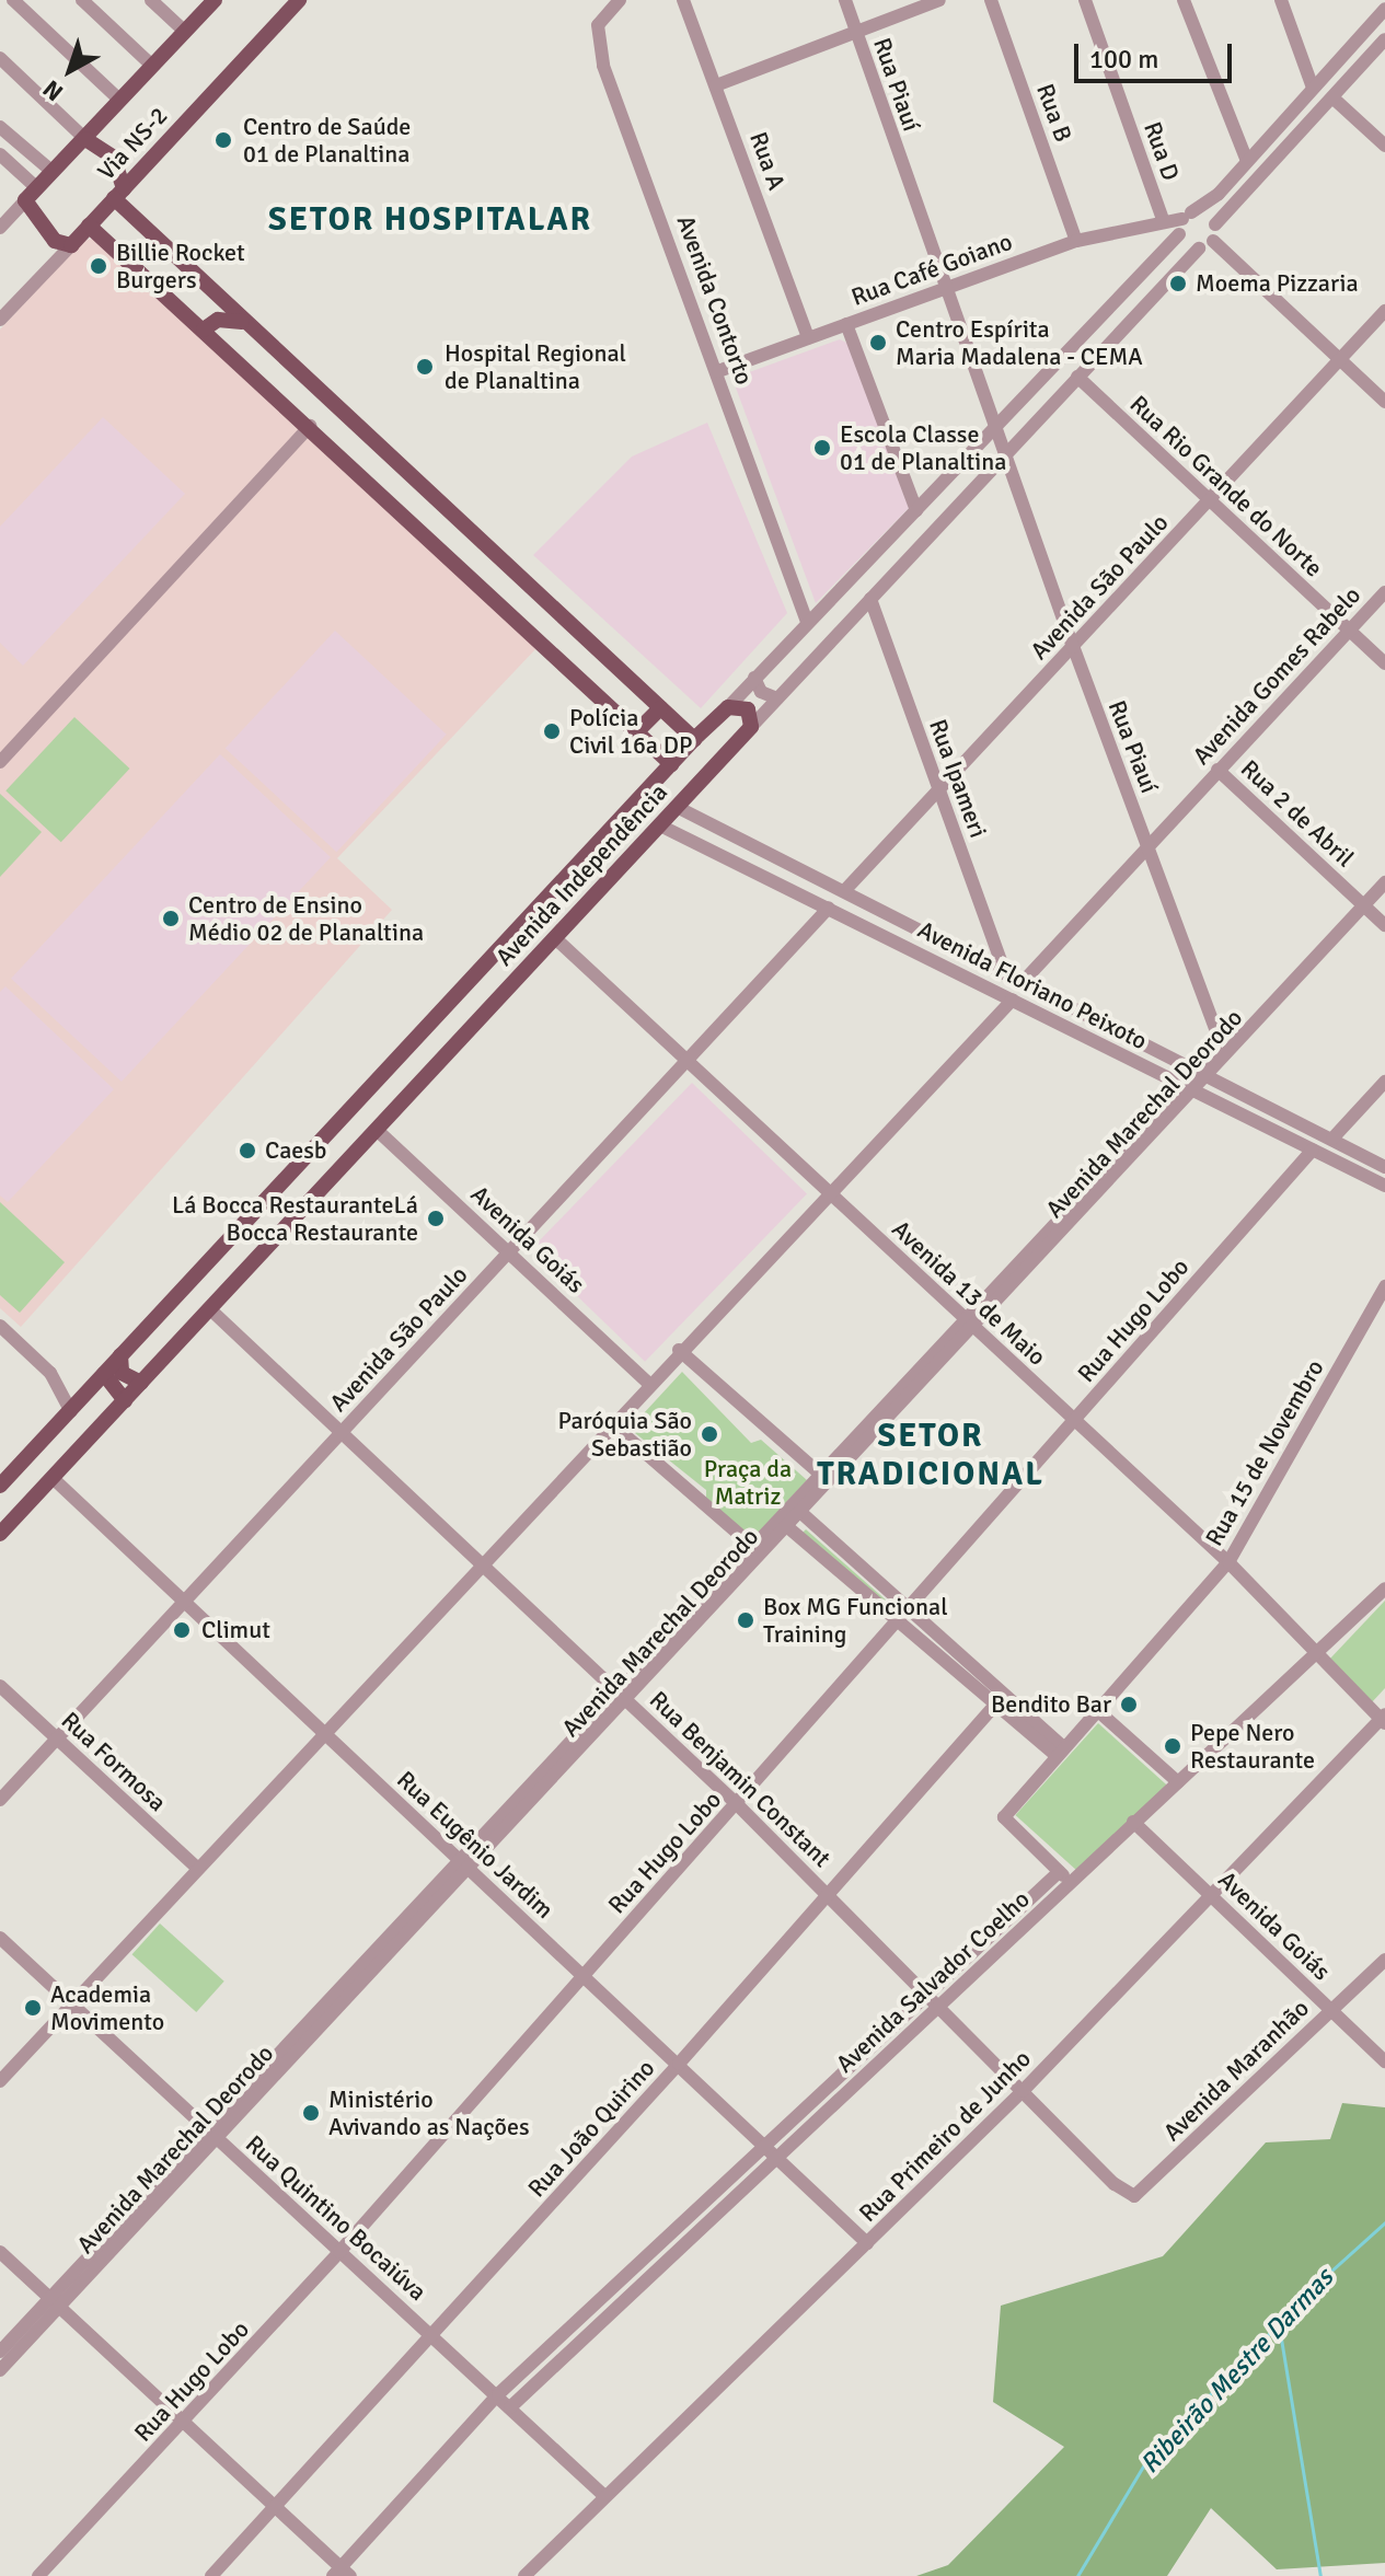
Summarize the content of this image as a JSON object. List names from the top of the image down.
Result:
{
  "streets": {
    "main road": ["Via NS-2", "Avenida Independência"],
    "street": [
      "Rua Piauí",
      "Rua B",
      "Rua D",
      "Rua A",
      "Rua Café Goiano",
      "Avenida Contorto",
      "Rua Rio Grande do Norte",
      "Avenida São Paulo",
      "Avenida Gomes Rabelo",
      "Rua Ipameri",
      "Rua 2 de Abril",
      "Avenida Floriano Peixoto",
      "Avenida Marechal Deorodo",
      "Avenida Goiás",
      "Avenida 13 de Maio",
      "Rua Hugo Lobo",
      "Rua 15 de Novembro",
      "Rua Formosa",
      "Rua Benjamin Constant",
      "Rua Eugênio Jardim",
      "Avenida Salvador Coelho",
      "Avenida Maranhão",
      "Rua João Quirino",
      "Rua Primeiro de Junho",
      "Rua Quintino Bocaiúva"
    ]
  },
  "crossings": [
    ["Rua Piauí", "Rua Café Goiano"],
    ["Rua Piauí", "Avenida São Paulo"],
    ["Rua Piauí", "Avenida Gomes Rabelo"],
    ["Rua Piauí", "Avenida Independência"],
    ["Rua Piauí", "Avenida Marechal Deorodo"],
    ["Rua B", "Rua Café Goiano"],
    ["Rua D", "Rua Café Goiano"],
    ["Rua A", "Rua Café Goiano"],
    ["Rua Café Goiano", "Avenida Contorto"],
    ["Avenida Contorto", "Avenida Independência"],
    ["Rua Rio Grande do Norte", "Avenida São Paulo"],
    ["Rua Rio Grande do Norte", "Avenida Gomes Rabelo"],
    ["Rua Rio Grande do Norte", "Avenida Independência"],
    ["Avenida São Paulo", "Rua Ipameri"],
    ["Avenida São Paulo", "Avenida Floriano Peixoto"],
    ["Avenida São Paulo", "Avenida Goiás"],
    ["Avenida São Paulo", "Avenida 13 de Maio"],
    ["Avenida São Paulo", "Rua Formosa"],
    ["Avenida São Paulo", "Rua Benjamin Constant"],
    ["Avenida São Paulo", "Rua Eugênio Jardim"],
    ["Avenida Gomes Rabelo", "Rua 2 de Abril"],
    ["Avenida Gomes Rabelo", "Avenida Floriano Peixoto"],
    ["Rua Ipameri", "Avenida Independência"],
    ["Rua Ipameri", "Avenida Floriano Peixoto"],
    ["Rua 2 de Abril", "Avenida Marechal Deorodo"],
    ["Avenida Independência", "Avenida Floriano Peixoto"],
    ["Avenida Independência", "Avenida Goiás"],
    ["Avenida Independência", "Avenida 13 de Maio"],
    ["Avenida Independência", "Rua Benjamin Constant"],
    ["Avenida Independência", "Rua Eugênio Jardim"],
    ["Avenida Floriano Peixoto", "Avenida Marechal Deorodo"],
    ["Avenida Floriano Peixoto", "Rua Hugo Lobo"],
    ["Avenida Marechal Deorodo", "Avenida 13 de Maio"],
    ["Avenida Marechal Deorodo", "Rua Benjamin Constant"],
    ["Avenida Marechal Deorodo", "Rua Eugênio Jardim"],
    ["Avenida Marechal Deorodo", "Rua Quintino Bocaiúva"],
    ["Avenida Goiás", "Avenida Salvador Coelho"],
    ["Avenida Goiás", "Avenida Maranhão"],
    ["Avenida Goiás", "Rua Primeiro de Junho"],
    ["Avenida 13 de Maio", "Rua Hugo Lobo"],
    ["Avenida 13 de Maio", "Rua 15 de Novembro"],
    ["Avenida 13 de Maio", "Avenida Salvador Coelho"],
    ["Avenida 13 de Maio", "Rua Primeiro de Junho"],
    ["Rua Hugo Lobo", "Rua Benjamin Constant"],
    ["Rua Hugo Lobo", "Rua Eugênio Jardim"],
    ["Rua Hugo Lobo", "Rua Quintino Bocaiúva"],
    ["Rua 15 de Novembro", "Avenida Salvador Coelho"],
    ["Rua Benjamin Constant", "Avenida Salvador Coelho"],
    ["Rua Benjamin Constant", "Avenida Maranhão"],
    ["Rua Benjamin Constant", "Rua João Quirino"],
    ["Rua Benjamin Constant", "Rua Primeiro de Junho"],
    ["Rua Eugênio Jardim", "Avenida Salvador Coelho"],
    ["Rua Eugênio Jardim", "Rua João Quirino"],
    ["Rua Eugênio Jardim", "Rua Primeiro de Junho"],
    ["Avenida Salvador Coelho", "Rua Quintino Bocaiúva"],
    ["Rua João Quirino", "Rua Quintino Bocaiúva"],
    ["Rua Primeiro de Junho", "Rua Quintino Bocaiúva"]
  ],
  "districts": ["SETOR HOSPITALAR", "SETOR TRADICIONAL"],
  "water": ["Ribeirão Mestre Darmas"],
  "parks": ["Praça da Matriz"],
  "places": [
    "Centro de Saúde 01 de Planaltina",
    "Billie Rocket Burgers",
    "Moema Pizzaria",
    "Centro Espírita Maria Madalena - CEMA",
    "Hospital Regional de Planaltina",
    "Escola Classe 01 de Planaltina",
    "Polícia Civil 16a DP",
    "Centro de Ensino Médio 02 de Planaltina",
    "Caesb",
    "Lá Bocca RestauranteLá Bocca Restaurante",
    "Paróquia São Sebastião",
    "Box MG Funcional Training",
    "Climut",
    "Bendito Bar",
    "Pepe Nero Restaurante",
    "Academia Movimento",
    "Ministério Avivando as Nações"
  ],
  "scale_bar": "100 m",
  "north": "bottom left"
}
